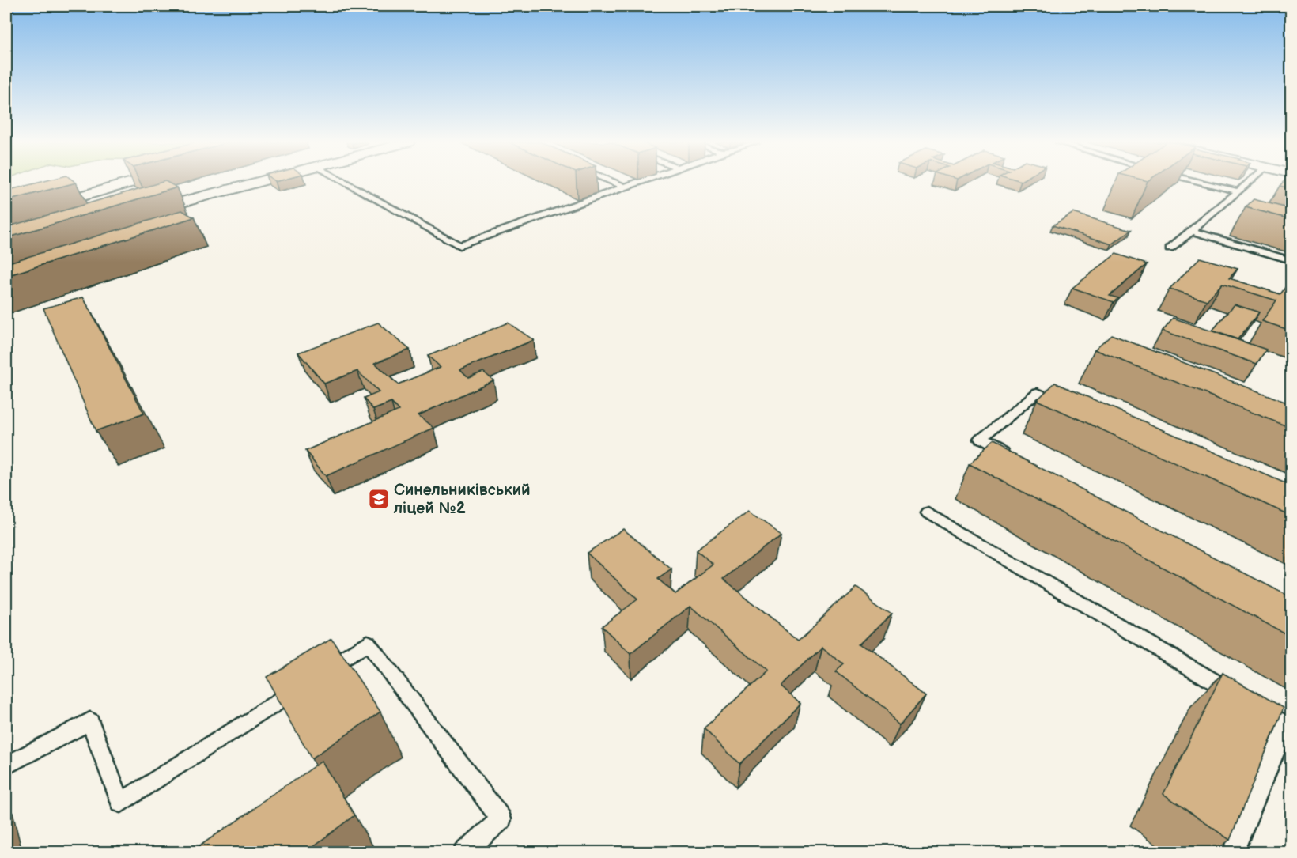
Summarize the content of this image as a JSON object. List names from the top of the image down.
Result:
{
  "places": {
    "school or university": ["Синельниківський ліцей №2"]
  }
}
